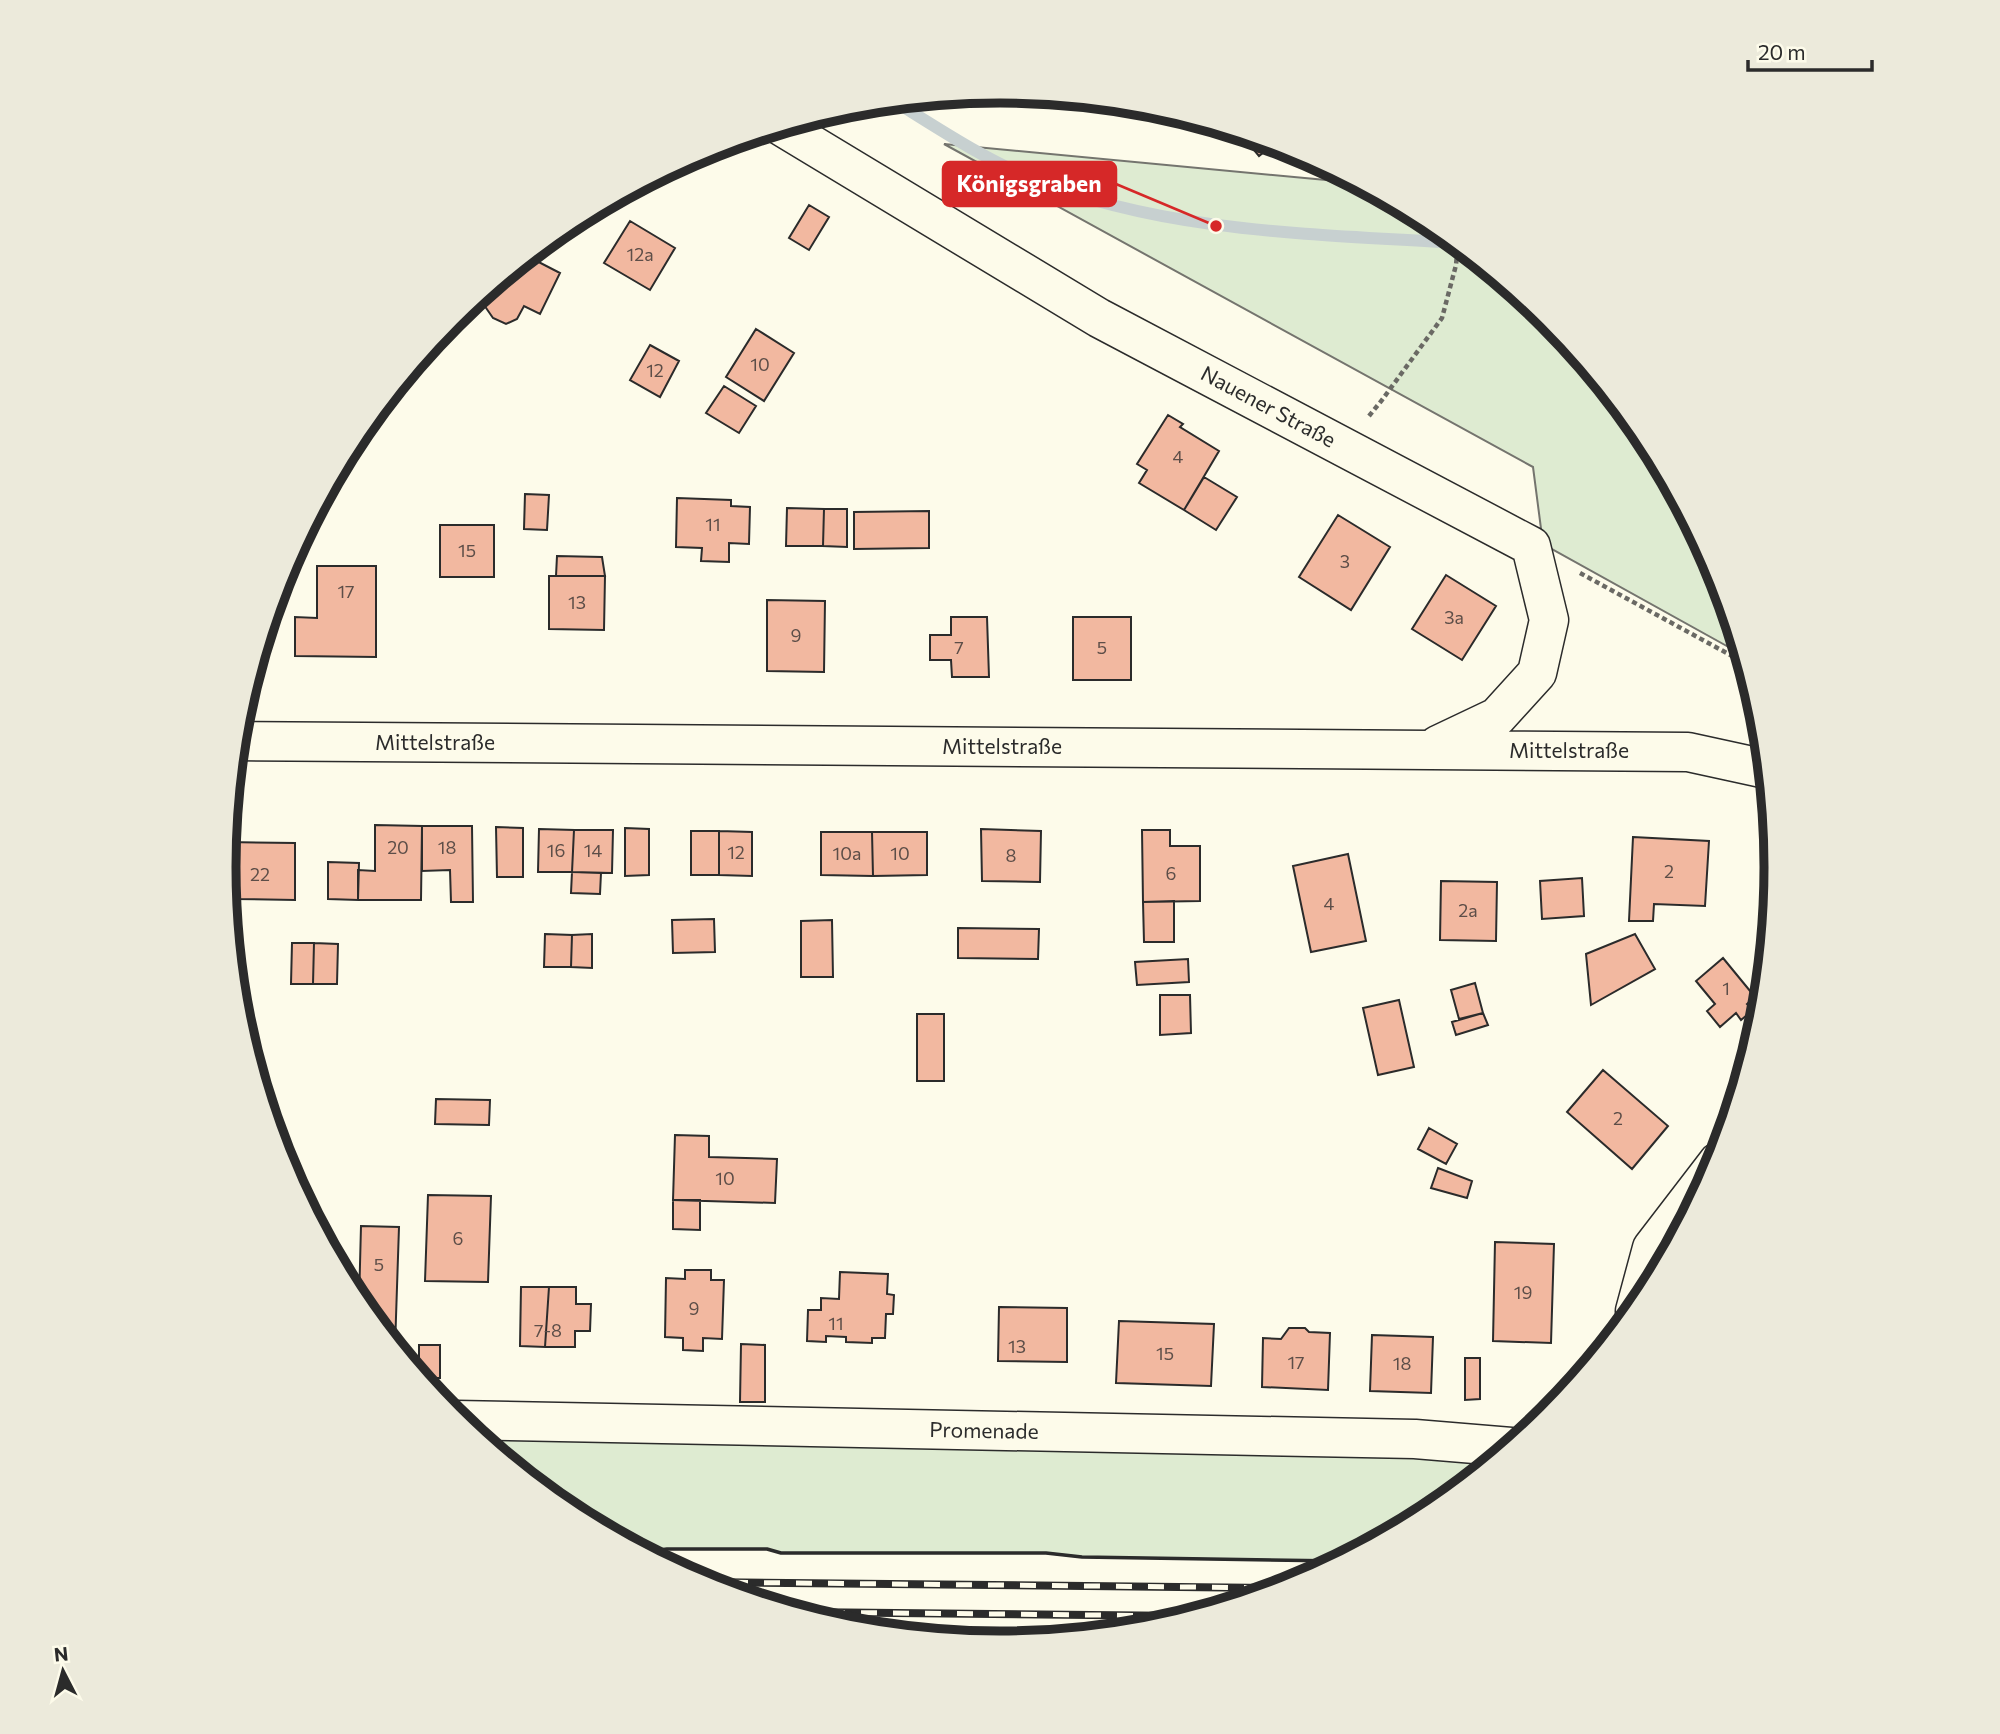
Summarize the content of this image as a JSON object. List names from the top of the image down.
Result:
{
  "streets": {
    "street": ["Nauener Straße", "Mittelstraße", "Promenade"]
  },
  "places": ["Königsgraben"],
  "house_numbers": [
    "12a",
    "10",
    "12",
    "4",
    "11",
    "15",
    "3",
    "17",
    "13",
    "3a",
    "9",
    "7",
    "5",
    "20",
    "18",
    "16",
    "14",
    "12",
    "10a",
    "10",
    "8",
    "2",
    "6",
    "22",
    "4",
    "2a",
    "1",
    "2",
    "10",
    "6",
    "5",
    "19",
    "9",
    "11",
    "7-8",
    "13",
    "15",
    "17",
    "18"
  ],
  "scale_bar": "20 m",
  "north": "top"
}
